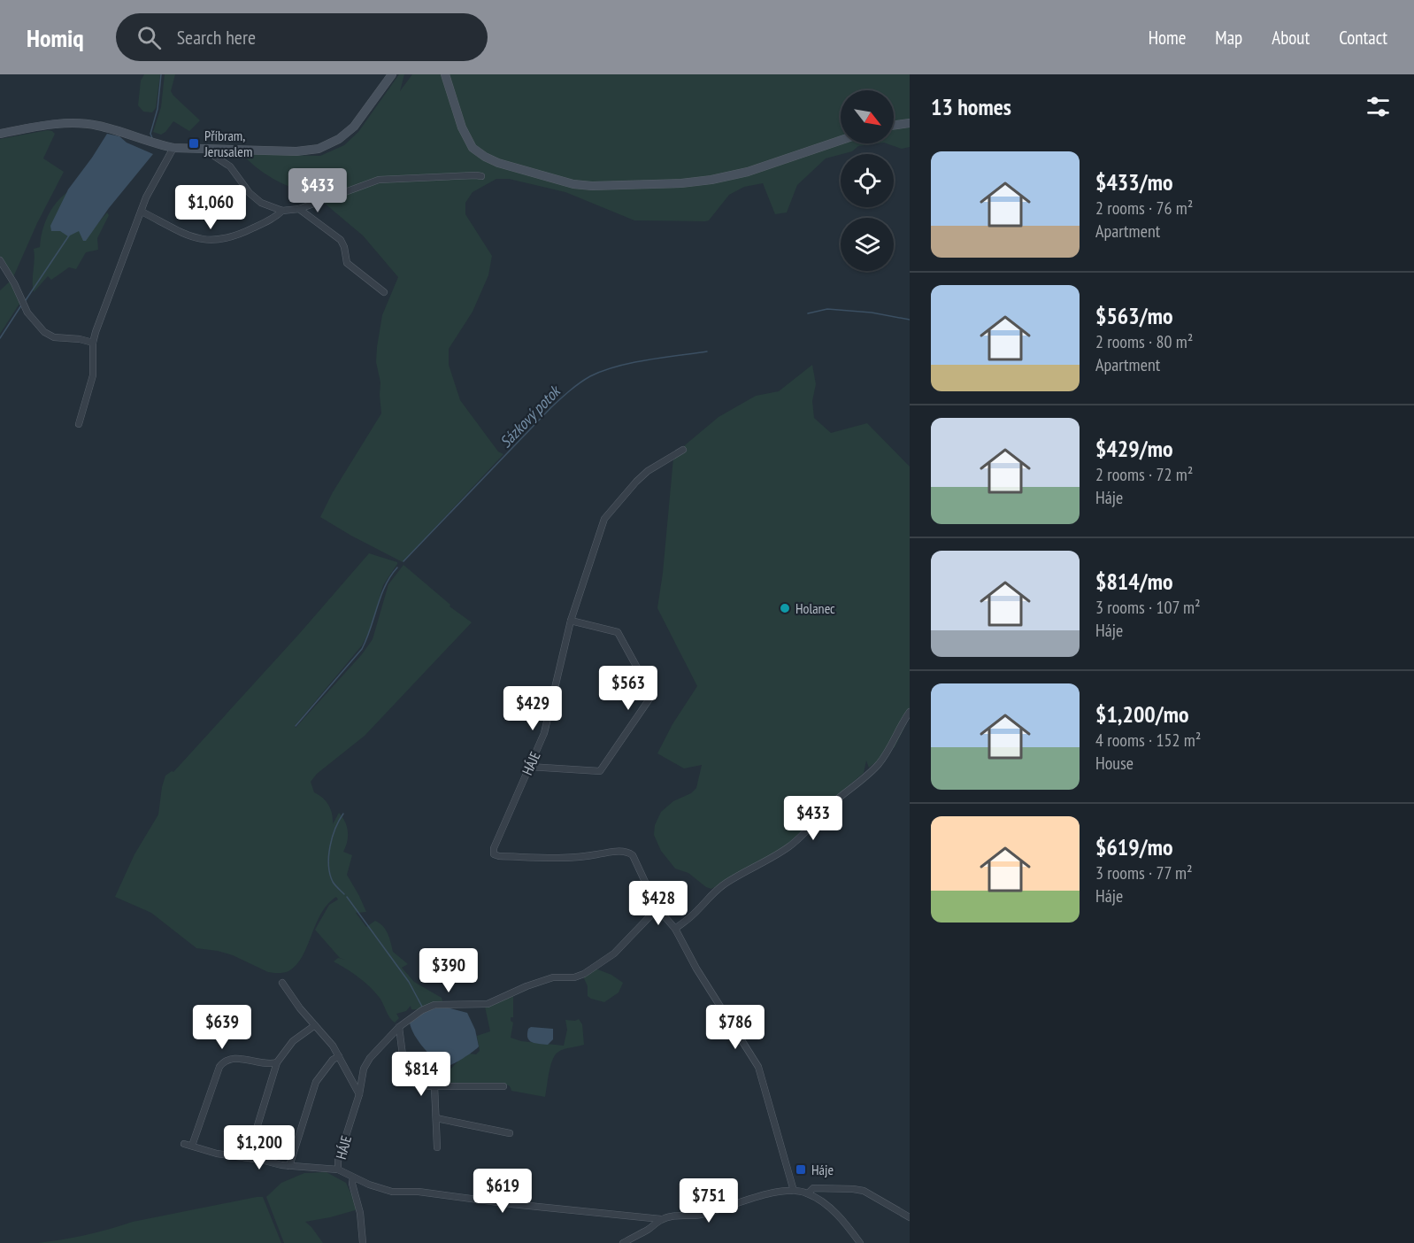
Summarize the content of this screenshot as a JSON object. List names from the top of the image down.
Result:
{
  "streets": {
    "street": ["HÁJE"]
  },
  "water": ["Sázkový potok"],
  "places": {
    "transit": ["Příbram, Jerusalem", "Háje"],
    "other": ["Holanec"]
  },
  "north": "bottom right",
  "page": {
    "header": "Homiq",
    "search": "Search here",
    "nav": [
      "Home",
      "Map",
      "About",
      "Contact"
    ],
    "heading": "13 homes",
    "list": [
      {
        "name": "$433/mo",
        "note": "2 rooms · 76 m² · Apartment"
      },
      {
        "name": "$563/mo",
        "note": "2 rooms · 80 m² · Apartment"
      },
      {
        "name": "$429/mo",
        "note": "2 rooms · 72 m² · Háje"
      },
      {
        "name": "$814/mo",
        "note": "3 rooms · 107 m² · Háje"
      },
      {
        "name": "$1,200/mo",
        "note": "4 rooms · 152 m² · House"
      },
      {
        "name": "$619/mo",
        "note": "3 rooms · 77 m² · Háje"
      }
    ],
    "price": [
      "$433",
      "$1,060",
      "$563",
      "$429",
      "$433",
      "$428",
      "$390",
      "$639",
      "$786",
      "$814",
      "$1,200",
      "$619",
      "$751"
    ]
  }
}
